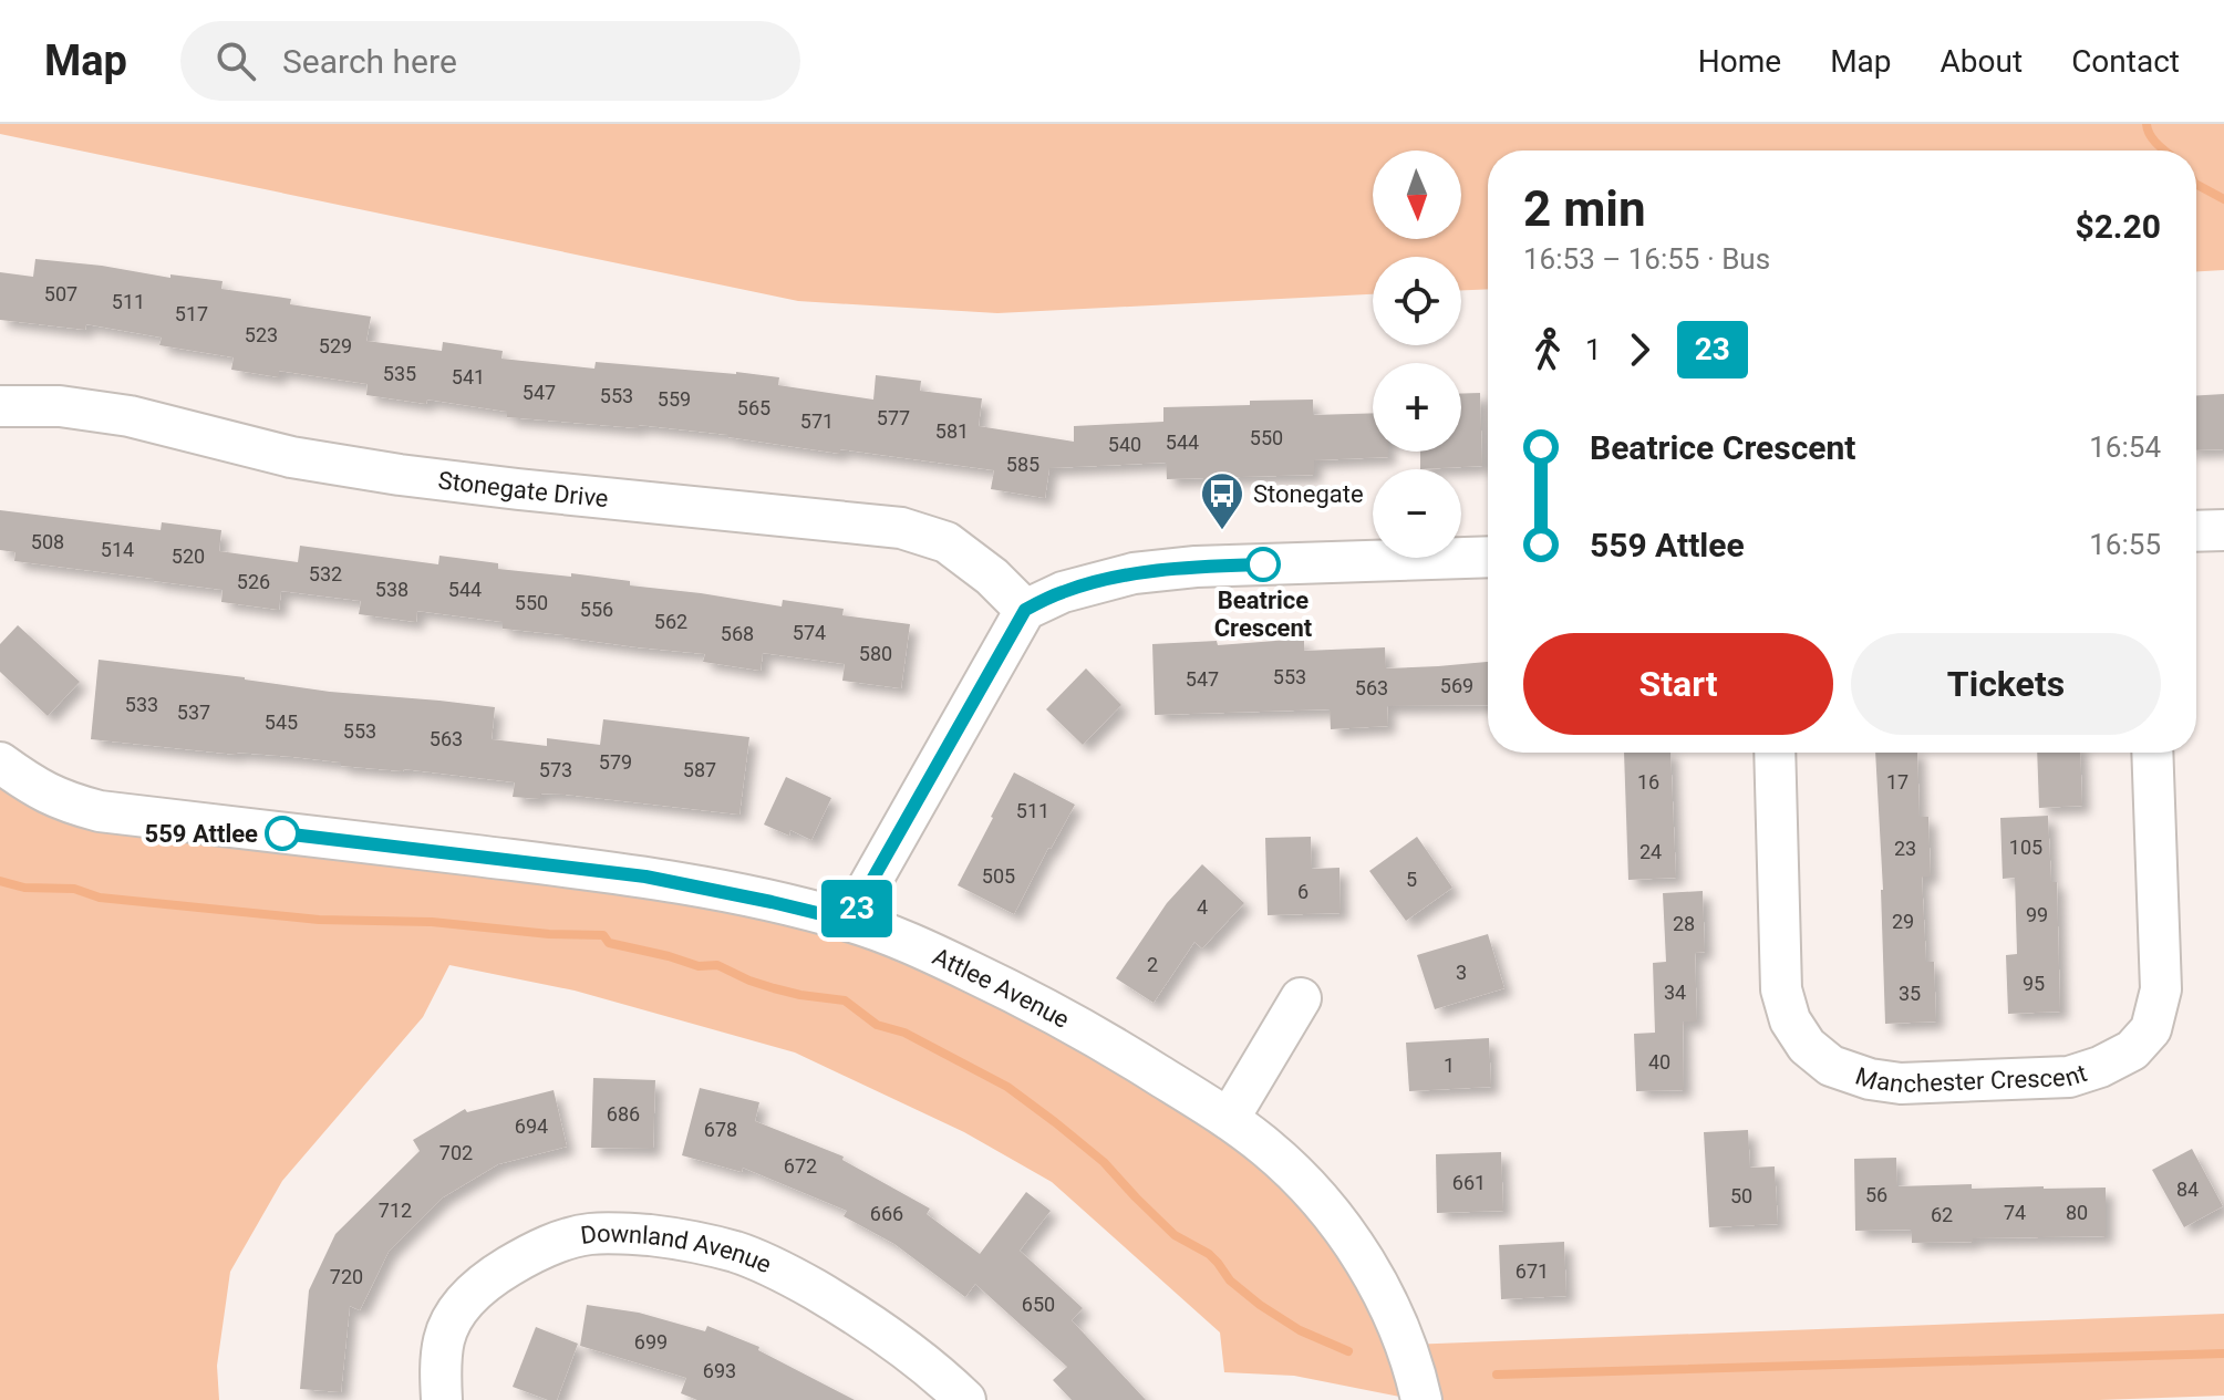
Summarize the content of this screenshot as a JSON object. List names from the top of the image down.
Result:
{
  "streets": {
    "street": [
      "Stonegate Drive",
      "Attlee Avenue",
      "Manchester Crescent",
      "Downland Avenue"
    ]
  },
  "places": {
    "bus stop": ["Stonegate"],
    "other": ["Beatrice Crescent", "559 Attlee"]
  },
  "lines": ["bus line 23"],
  "house_numbers": [
    "507",
    "511",
    "517",
    "523",
    "529",
    "535",
    "541",
    "547",
    "553",
    "559",
    "565",
    "577",
    "571",
    "581",
    "550",
    "544",
    "540",
    "585",
    "508",
    "514",
    "520",
    "532",
    "526",
    "538",
    "544",
    "550",
    "556",
    "562",
    "574",
    "568",
    "580",
    "553",
    "547",
    "569",
    "563",
    "533",
    "537",
    "545",
    "553",
    "563",
    "579",
    "573",
    "587",
    "16",
    "17",
    "511",
    "105",
    "23",
    "24",
    "505",
    "5",
    "6",
    "4",
    "99",
    "29",
    "28",
    "2",
    "3",
    "95",
    "34",
    "35",
    "40",
    "1",
    "686",
    "694",
    "678",
    "702",
    "672",
    "661",
    "84",
    "56",
    "50",
    "712",
    "74",
    "80",
    "666",
    "62",
    "671",
    "720",
    "650",
    "699",
    "693"
  ],
  "north": "bottom",
  "page": {
    "header": "Map",
    "search": "Search here",
    "nav": [
      "Home",
      "Map",
      "About",
      "Contact"
    ],
    "on_map": "23",
    "map_buttons": ["+", "−"],
    "heading": ["2 min", "16:53 – 16:55 · Bus", "$2.20"],
    "legs": ["1", "23"],
    "list": [
      {
        "name": "Beatrice Crescent",
        "value": "16:54"
      },
      {
        "name": "559 Attlee",
        "value": "16:55"
      }
    ],
    "buttons": ["Start", "Tickets"]
  }
}
